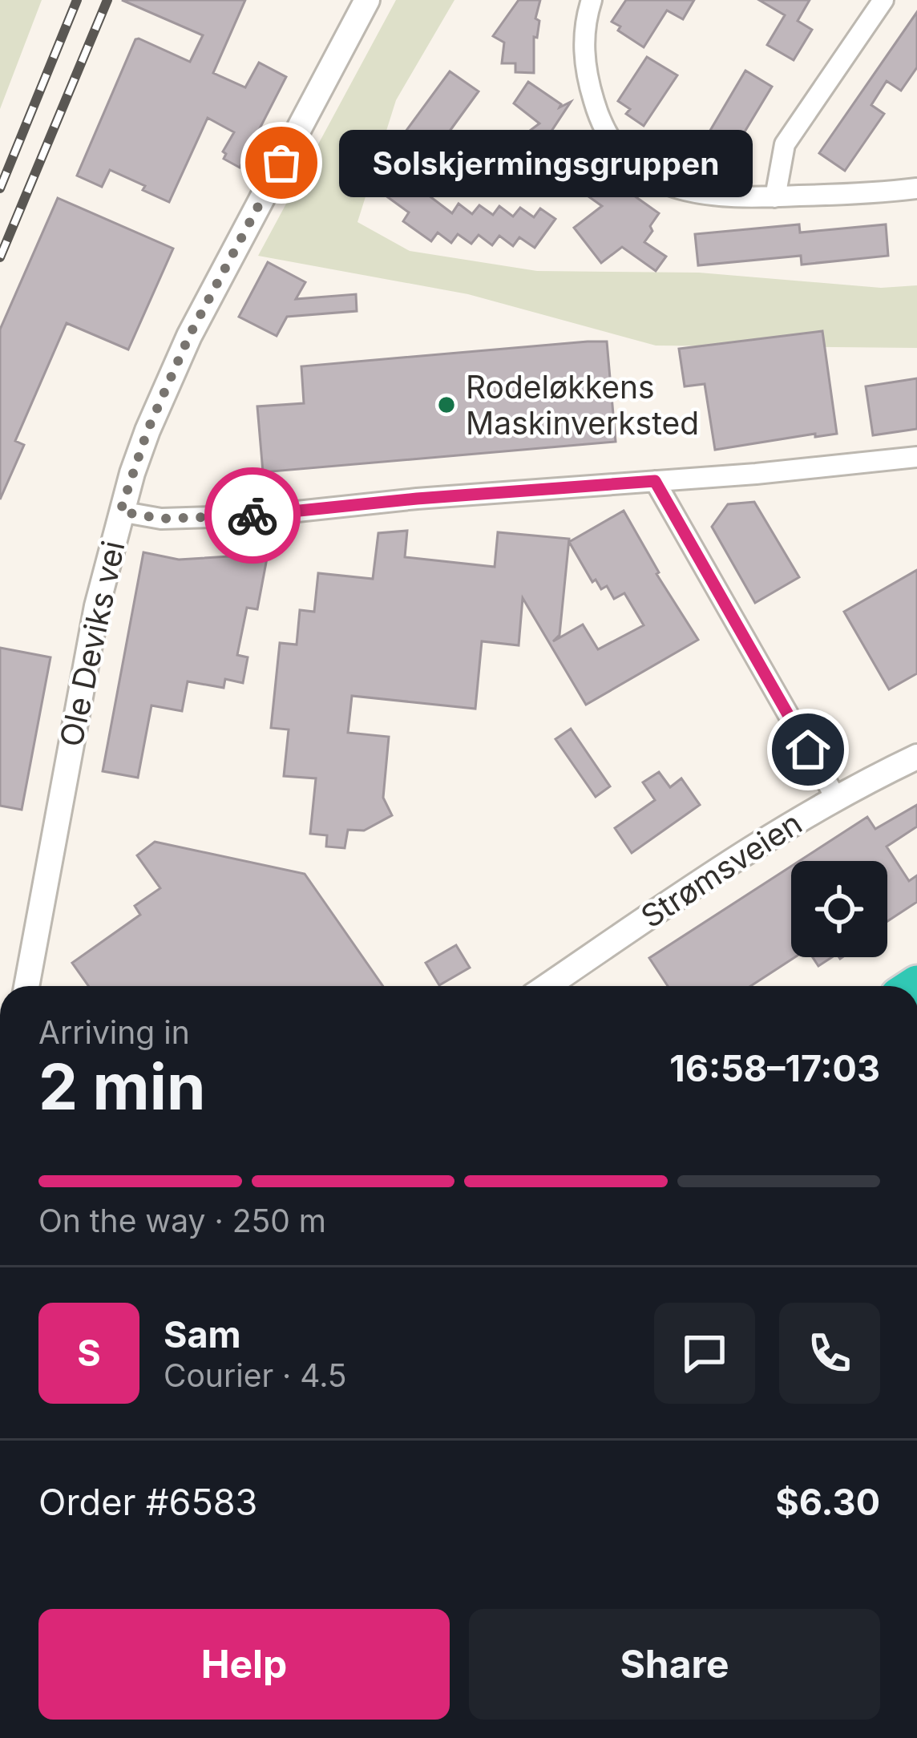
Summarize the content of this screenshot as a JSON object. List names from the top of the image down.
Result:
{
  "streets": {
    "street": ["Ole Deviks vei", "Strømsveien"]
  },
  "places": ["Solskjermingsgruppen", "Rodeløkkens Maskinverksted"],
  "page": {
    "bubble": "Solskjermingsgruppen",
    "heading": ["2 min", "Arriving in", "16:58–17:03"],
    "panel": [
      "Sam",
      "Courier · 4.5",
      "Order #6583",
      "$6.30"
    ],
    "bar": "On the way · 250 m",
    "round": "S",
    "buttons": ["Help", "Share"]
  }
}
